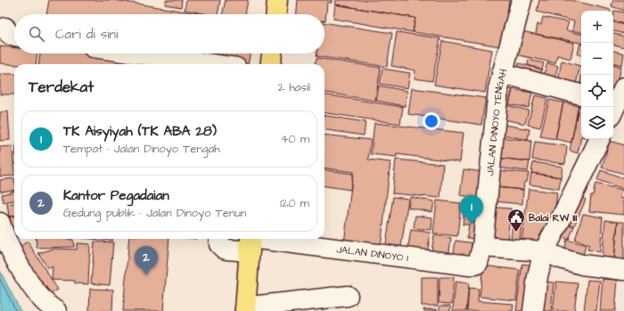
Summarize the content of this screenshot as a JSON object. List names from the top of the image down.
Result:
{
  "streets": {
    "street": ["JALAN DINOYO TENGAH", "JALAN DINOYO I"]
  },
  "crossings": [
    ["JALAN DINOYO TENGAH", "JALAN DINOYO I"]
  ],
  "places": {
    "public building": ["Balai RW III"]
  },
  "page": {
    "map_buttons": ["+", "−"],
    "search": "Cari di sini",
    "heading": ["Terdekat", "2 hasil"],
    "list": [
      {
        "mark": "1",
        "name": "TK Aisyiyah (TK ABA 28)",
        "note": "Tempat · Jalan Dinoyo Tengah",
        "value": "40 m"
      },
      {
        "mark": "2",
        "name": "Kantor Pegadaian",
        "note": "Gedung publik · Jalan Dinoyo Tenun",
        "value": "120 m"
      }
    ],
    "pins": ["1", "2"]
  }
}
